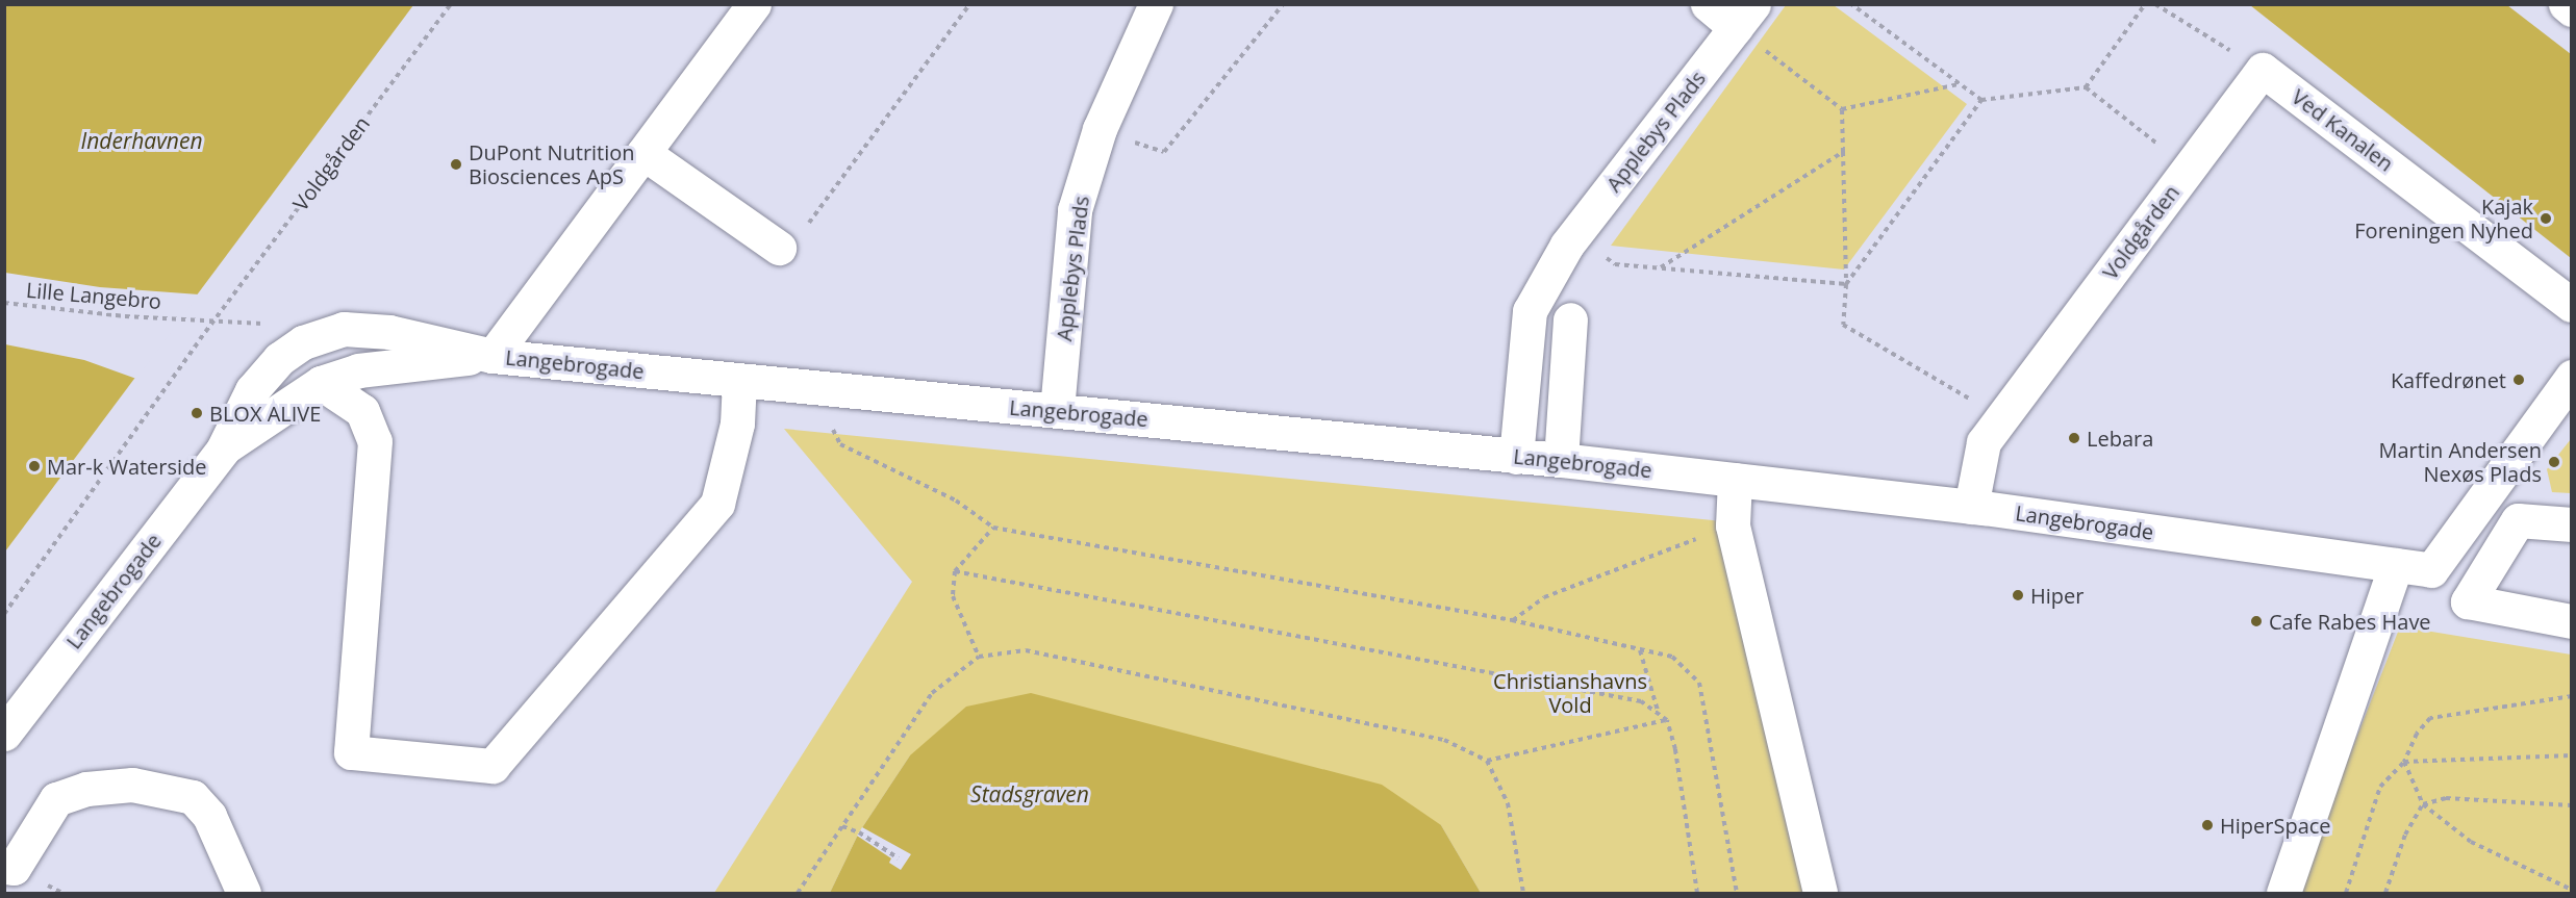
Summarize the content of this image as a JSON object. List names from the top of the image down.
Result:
{
  "streets": {
    "street": [
      "Ved Kanalen",
      "Applebys Plads",
      "Voldgården",
      "Langebrogade"
    ],
    "path": ["Lille Langebro"]
  },
  "crossings": [
    ["Ved Kanalen", "Voldgården"],
    ["Applebys Plads", "Langebrogade"],
    ["Voldgården", "Lille Langebro"],
    ["Voldgården", "Langebrogade"]
  ],
  "water": ["Inderhavnen", "Stadsgraven"],
  "parks": ["Christianshavns Vold"],
  "places": [
    "DuPont Nutrition Biosciences ApS",
    "Kajak Foreningen Nyhed",
    "Kaffedrønet",
    "BLOX ALIVE",
    "Lebara",
    "Martin Andersen Nexøs Plads",
    "Mar-k Waterside",
    "Hiper",
    "Cafe Rabes Have",
    "HiperSpace"
  ]
}
